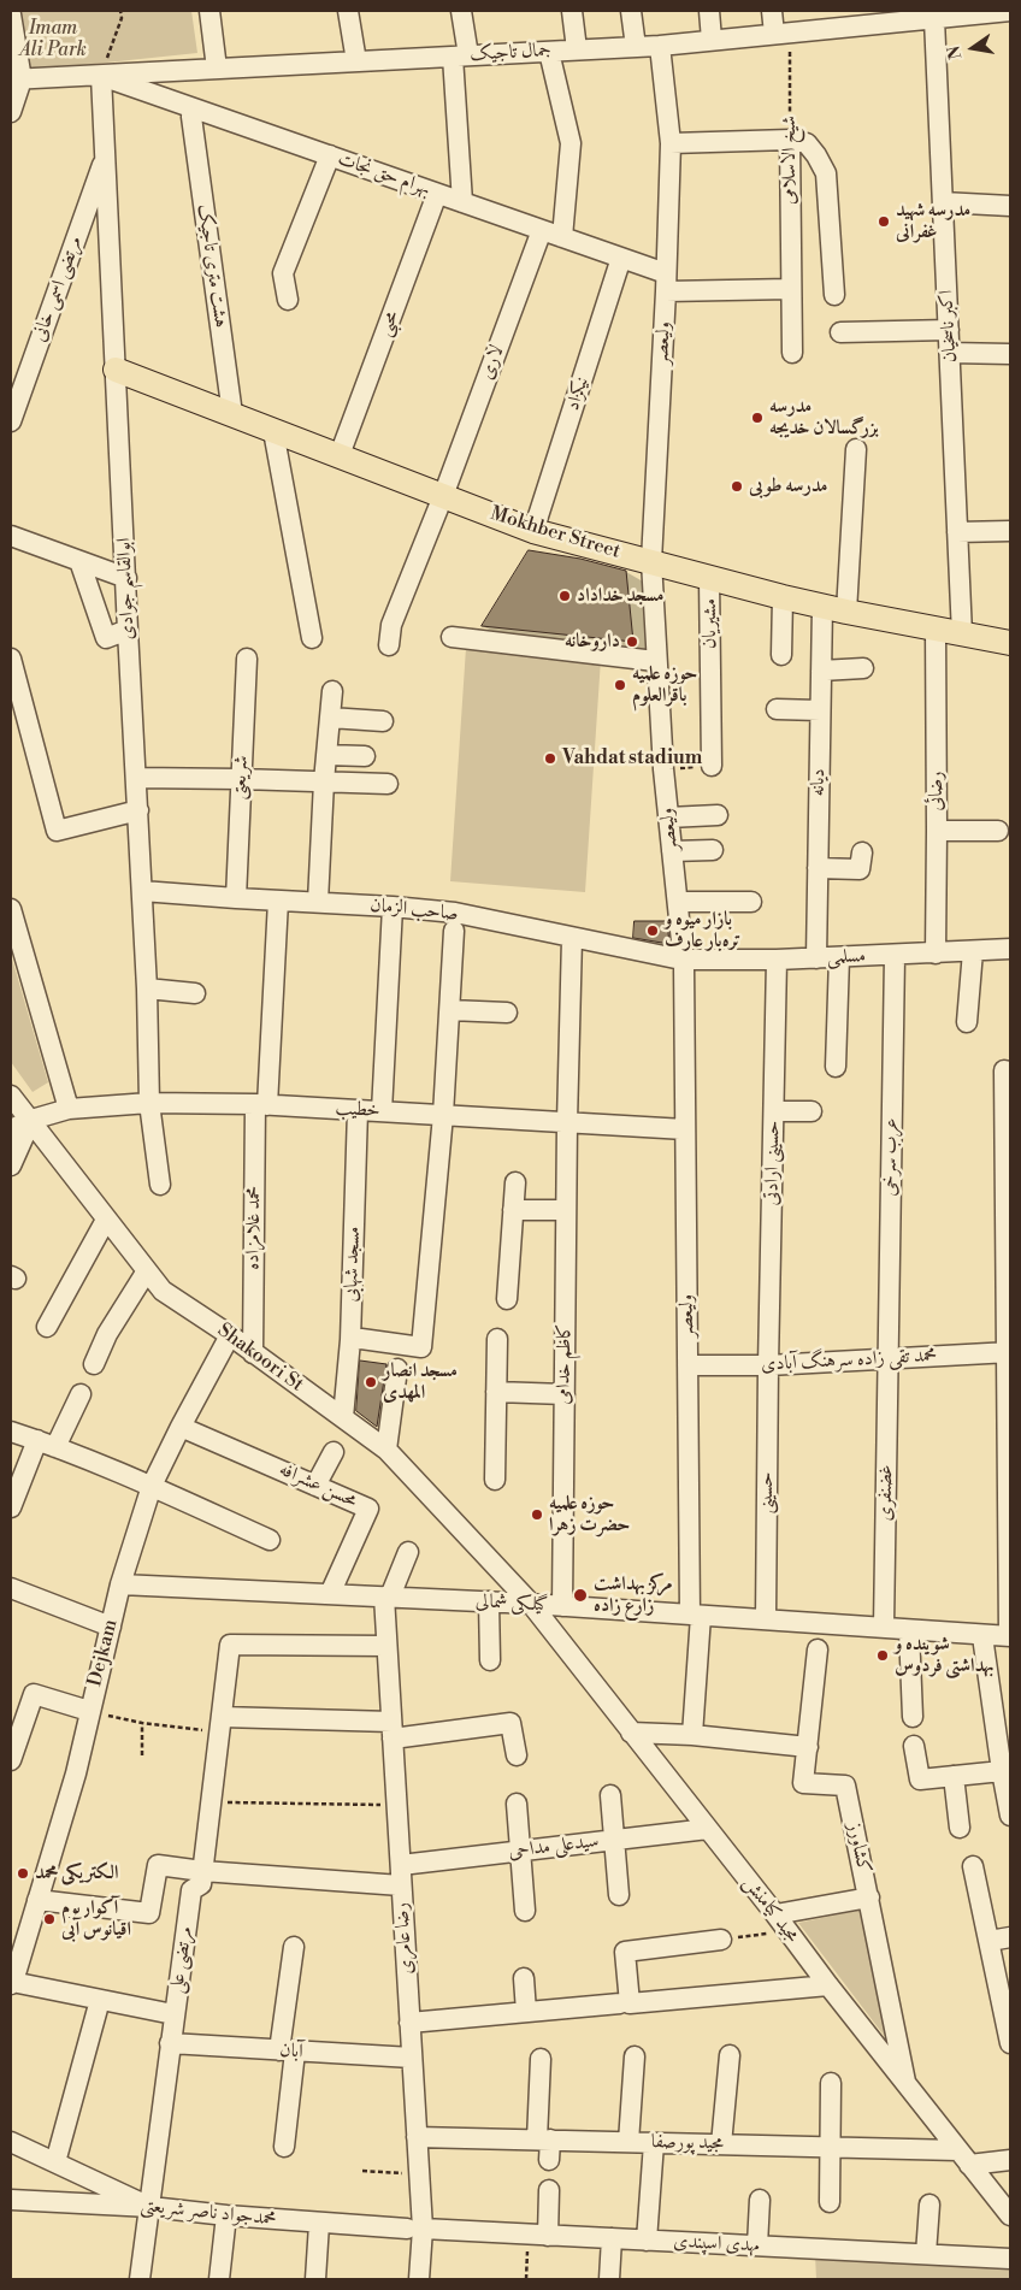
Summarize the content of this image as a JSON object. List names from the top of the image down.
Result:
{
  "streets": {
    "main road": ["Mokhber Street"],
    "street": [
      "جمال تاجیک",
      "شیخ الاسلامی",
      "بهرام حق نجات",
      "هشت متری تاجیک",
      "مرتضی اسمی خانی",
      "محبی",
      "اکبر ناسخیان",
      "ولیعصر",
      "لاری",
      "نیکزاد",
      "ابوالقاسم جوادی",
      "مشیریان",
      "شریعتی",
      "دیانه",
      "رضائی",
      "صاحب الزمان",
      "مسلمی",
      "خطیب",
      "عرب سرخی",
      "حسینی ارادتی",
      "محمد غلامزاده",
      "مسجد شهابی",
      "Shakoori St",
      "محمد تقی زاده سرهنگ آبادی",
      "کاظم خدامی",
      "محسن عشرافه",
      "حسینی",
      "غضنفری",
      "گيلکی شمالی",
      "Dejkam",
      "سیدعلی مداحی",
      "کشاورز",
      "مجید کیامنش",
      "رضا عامری",
      "مرتضی علی",
      "آبان",
      "مجید پورصفا",
      "محمدجواد ناصر شریعتی",
      "مهدی اسپندی"
    ]
  },
  "crossings": [
    ["جمال تاجیک", "شیخ الاسلامی"],
    ["جمال تاجیک", "بهرام حق نجات"],
    ["جمال تاجیک", "اکبر ناسخیان"],
    ["جمال تاجیک", "ولیعصر"],
    ["جمال تاجیک", "ابوالقاسم جوادی"],
    ["شیخ الاسلامی", "بهرام حق نجات"],
    ["بهرام حق نجات", "محبی"],
    ["بهرام حق نجات", "ولیعصر"],
    ["بهرام حق نجات", "لاری"],
    ["بهرام حق نجات", "نیکزاد"],
    ["بهرام حق نجات", "ابوالقاسم جوادی"],
    ["هشت متری تاجیک", "Mokhber Street"],
    ["مرتضی اسمی خانی", "ابوالقاسم جوادی"],
    ["محبی", "Mokhber Street"],
    ["اکبر ناسخیان", "Mokhber Street"],
    ["ولیعصر", "Mokhber Street"],
    ["ولیعصر", "صاحب الزمان"],
    ["ولیعصر", "مسلمی"],
    ["ولیعصر", "خطیب"],
    ["ولیعصر", "محمد تقی زاده سرهنگ آبادی"],
    ["ولیعصر", "گيلکی شمالی"],
    ["لاری", "Mokhber Street"],
    ["نیکزاد", "Mokhber Street"],
    ["Mokhber Street", "ابوالقاسم جوادی"],
    ["Mokhber Street", "مشیریان"],
    ["Mokhber Street", "دیانه"],
    ["Mokhber Street", "رضائی"],
    ["ابوالقاسم جوادی", "صاحب الزمان"],
    ["ابوالقاسم جوادی", "خطیب"],
    ["شریعتی", "صاحب الزمان"],
    ["دیانه", "مسلمی"],
    ["رضائی", "مسلمی"],
    ["صاحب الزمان", "مسلمی"],
    ["صاحب الزمان", "محمد غلامزاده"],
    ["صاحب الزمان", "کاظم خدامی"],
    ["مسلمی", "عرب سرخی"],
    ["مسلمی", "حسینی ارادتی"],
    ["خطیب", "محمد غلامزاده"],
    ["خطیب", "مسجد شهابی"],
    ["خطیب", "Shakoori St"],
    ["خطیب", "کاظم خدامی"],
    ["عرب سرخی", "محمد تقی زاده سرهنگ آبادی"],
    ["عرب سرخی", "غضنفری"],
    ["حسینی ارادتی", "محمد تقی زاده سرهنگ آبادی"],
    ["حسینی ارادتی", "حسینی"],
    ["محمد غلامزاده", "Shakoori St"],
    ["مسجد شهابی", "Shakoori St"],
    ["Shakoori St", "گيلکی شمالی"],
    ["Shakoori St", "Dejkam"],
    ["Shakoori St", "مجید کیامنش"],
    ["محمد تقی زاده سرهنگ آبادی", "حسینی"],
    ["محمد تقی زاده سرهنگ آبادی", "غضنفری"],
    ["کاظم خدامی", "گيلکی شمالی"],
    ["محسن عشرافه", "گيلکی شمالی"],
    ["محسن عشرافه", "Dejkam"],
    ["حسینی", "گيلکی شمالی"],
    ["غضنفری", "گيلکی شمالی"],
    ["گيلکی شمالی", "Dejkam"],
    ["گيلکی شمالی", "مجید کیامنش"],
    ["گيلکی شمالی", "رضا عامری"],
    ["سیدعلی مداحی", "مجید کیامنش"],
    ["سیدعلی مداحی", "رضا عامری"],
    ["کشاورز", "مجید کیامنش"],
    ["مجید کیامنش", "مجید پورصفا"],
    ["رضا عامری", "مرتضی علی"],
    ["رضا عامری", "آبان"],
    ["رضا عامری", "مجید پورصفا"],
    ["رضا عامری", "محمدجواد ناصر شریعتی"],
    ["رضا عامری", "مهدی اسپندی"],
    ["مرتضی علی", "آبان"],
    ["مرتضی علی", "محمدجواد ناصر شریعتی"],
    ["محمدجواد ناصر شریعتی", "مهدی اسپندی"]
  ],
  "parks": ["Imam Ali Park"],
  "places": [
    "مدرسه شهید غفرانی",
    "مدرسه بزرگسالان خدیجه",
    "مدرسه طوبی",
    "مسجد خداداد",
    "داروخانه",
    "حوزه علمیه باقرالعلوم",
    "Vahdat stadium",
    "بازار میوه و تره‌بار عارف",
    "مسجد انصار المهدی",
    "حوزه علمیه حضرت زهرا",
    "مرکز بهداشت زارع زاده",
    "شوینده و بهداشتی فردوس",
    "الکتریکی محمد",
    "آکواریوم اقیانوس آبی"
  ],
  "north": "left"
}
